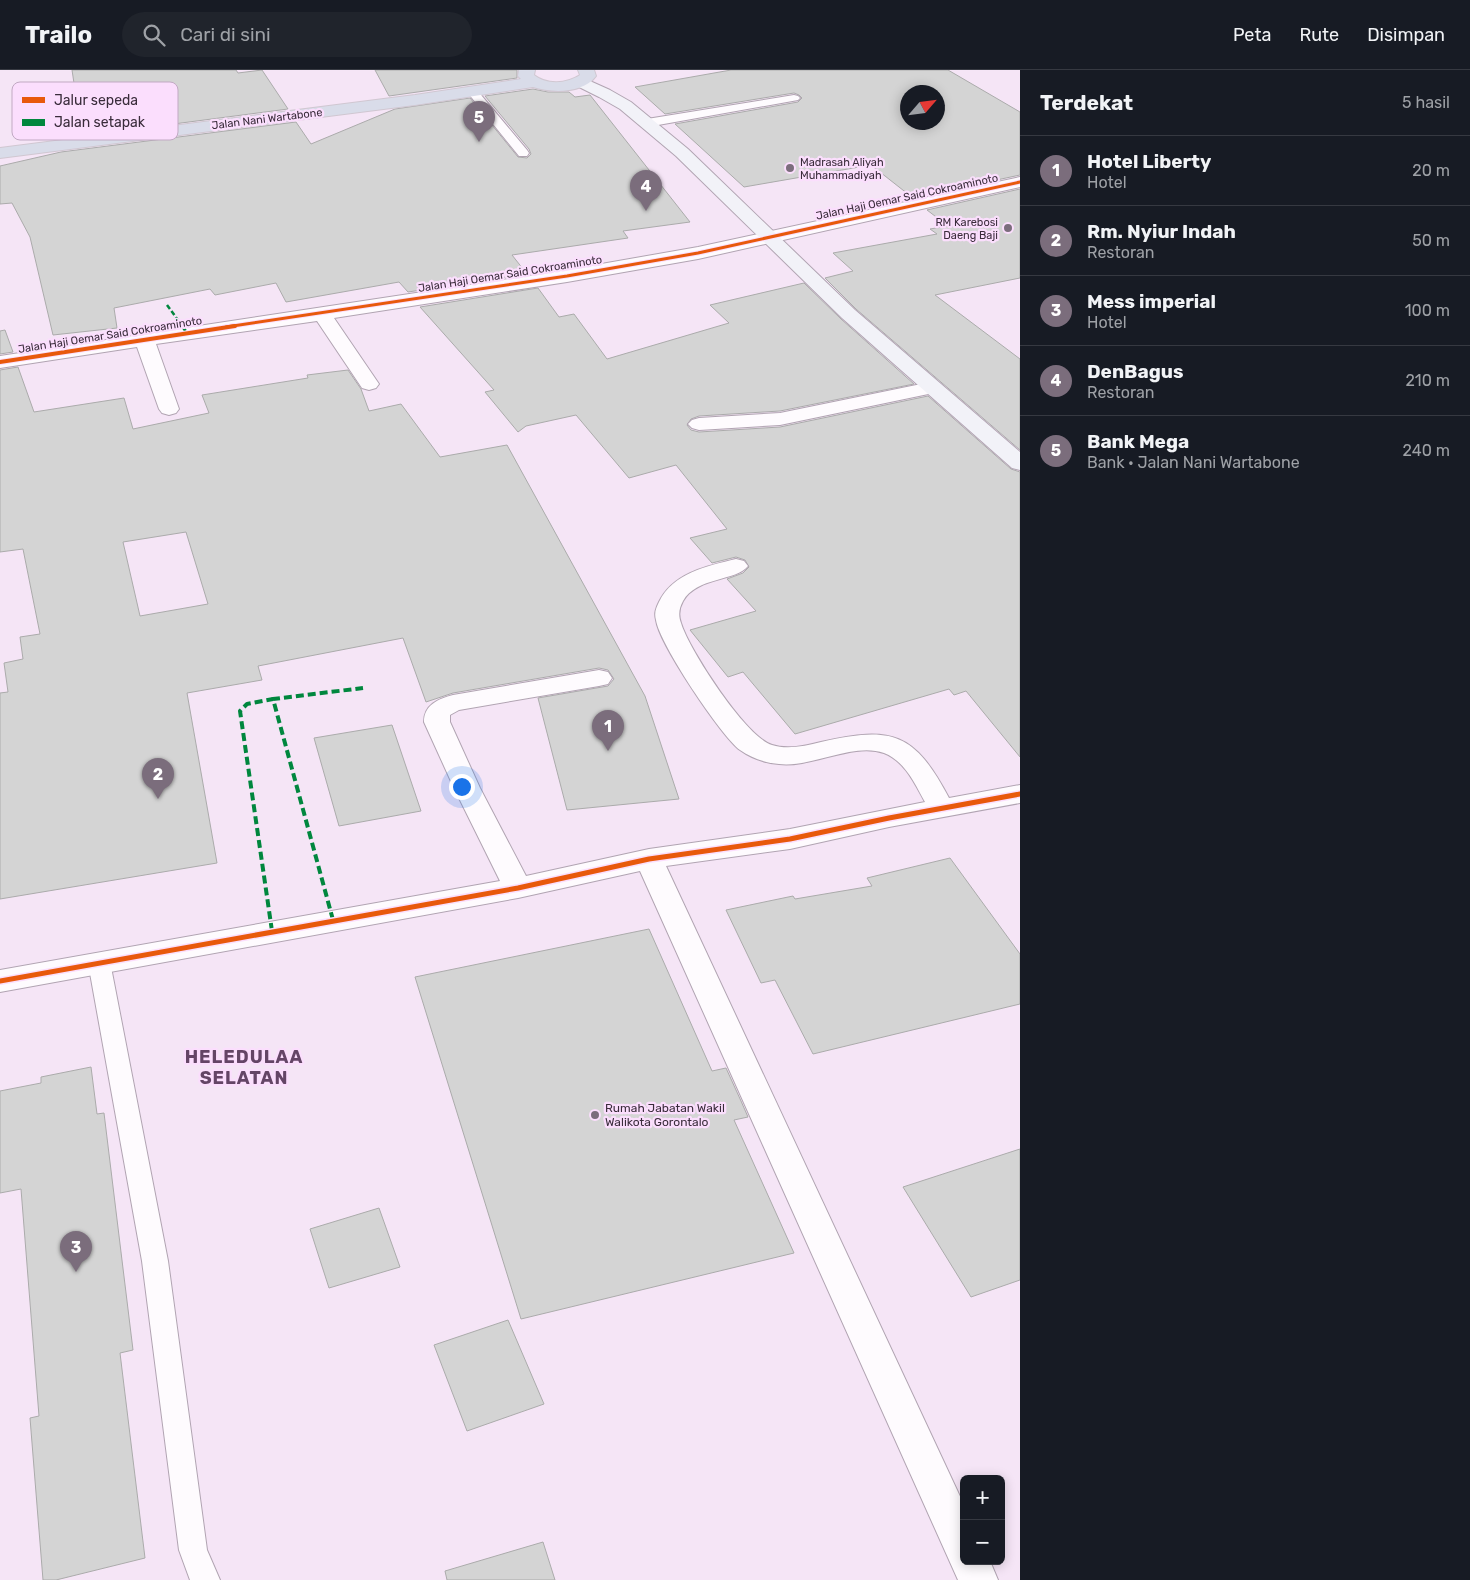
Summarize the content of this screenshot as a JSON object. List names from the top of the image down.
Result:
{
  "streets": {
    "highway": ["Jalan Nani Wartabone"],
    "street": ["Jalan Haji Oemar Said Cokroaminoto"]
  },
  "districts": ["HELEDULAA SELATAN"],
  "places": ["Madrasah Aliyah Muhammadiyah", "RM Karebosi Daeng Baji", "Rumah Jabatan Wakil Walikota Gorontalo"],
  "legend": ["Jalur sepeda", "Jalan setapak"],
  "north": "top right",
  "page": {
    "header": "Trailo",
    "search": "Cari di sini",
    "nav": ["Peta", "Rute", "Disimpan"],
    "heading": ["Terdekat", "5 hasil"],
    "pins": [
      "5",
      "4",
      "1",
      "2",
      "3"
    ],
    "list": [
      {
        "mark": "1",
        "name": "Hotel Liberty",
        "note": "Hotel",
        "value": "20 m"
      },
      {
        "mark": "2",
        "name": "Rm. Nyiur Indah",
        "note": "Restoran",
        "value": "50 m"
      },
      {
        "mark": "3",
        "name": "Mess imperial",
        "note": "Hotel",
        "value": "100 m"
      },
      {
        "mark": "4",
        "name": "DenBagus",
        "note": "Restoran",
        "value": "210 m"
      },
      {
        "mark": "5",
        "name": "Bank Mega",
        "note": "Bank · Jalan Nani Wartabone",
        "value": "240 m"
      }
    ],
    "map_buttons": ["+", "−"]
  }
}
